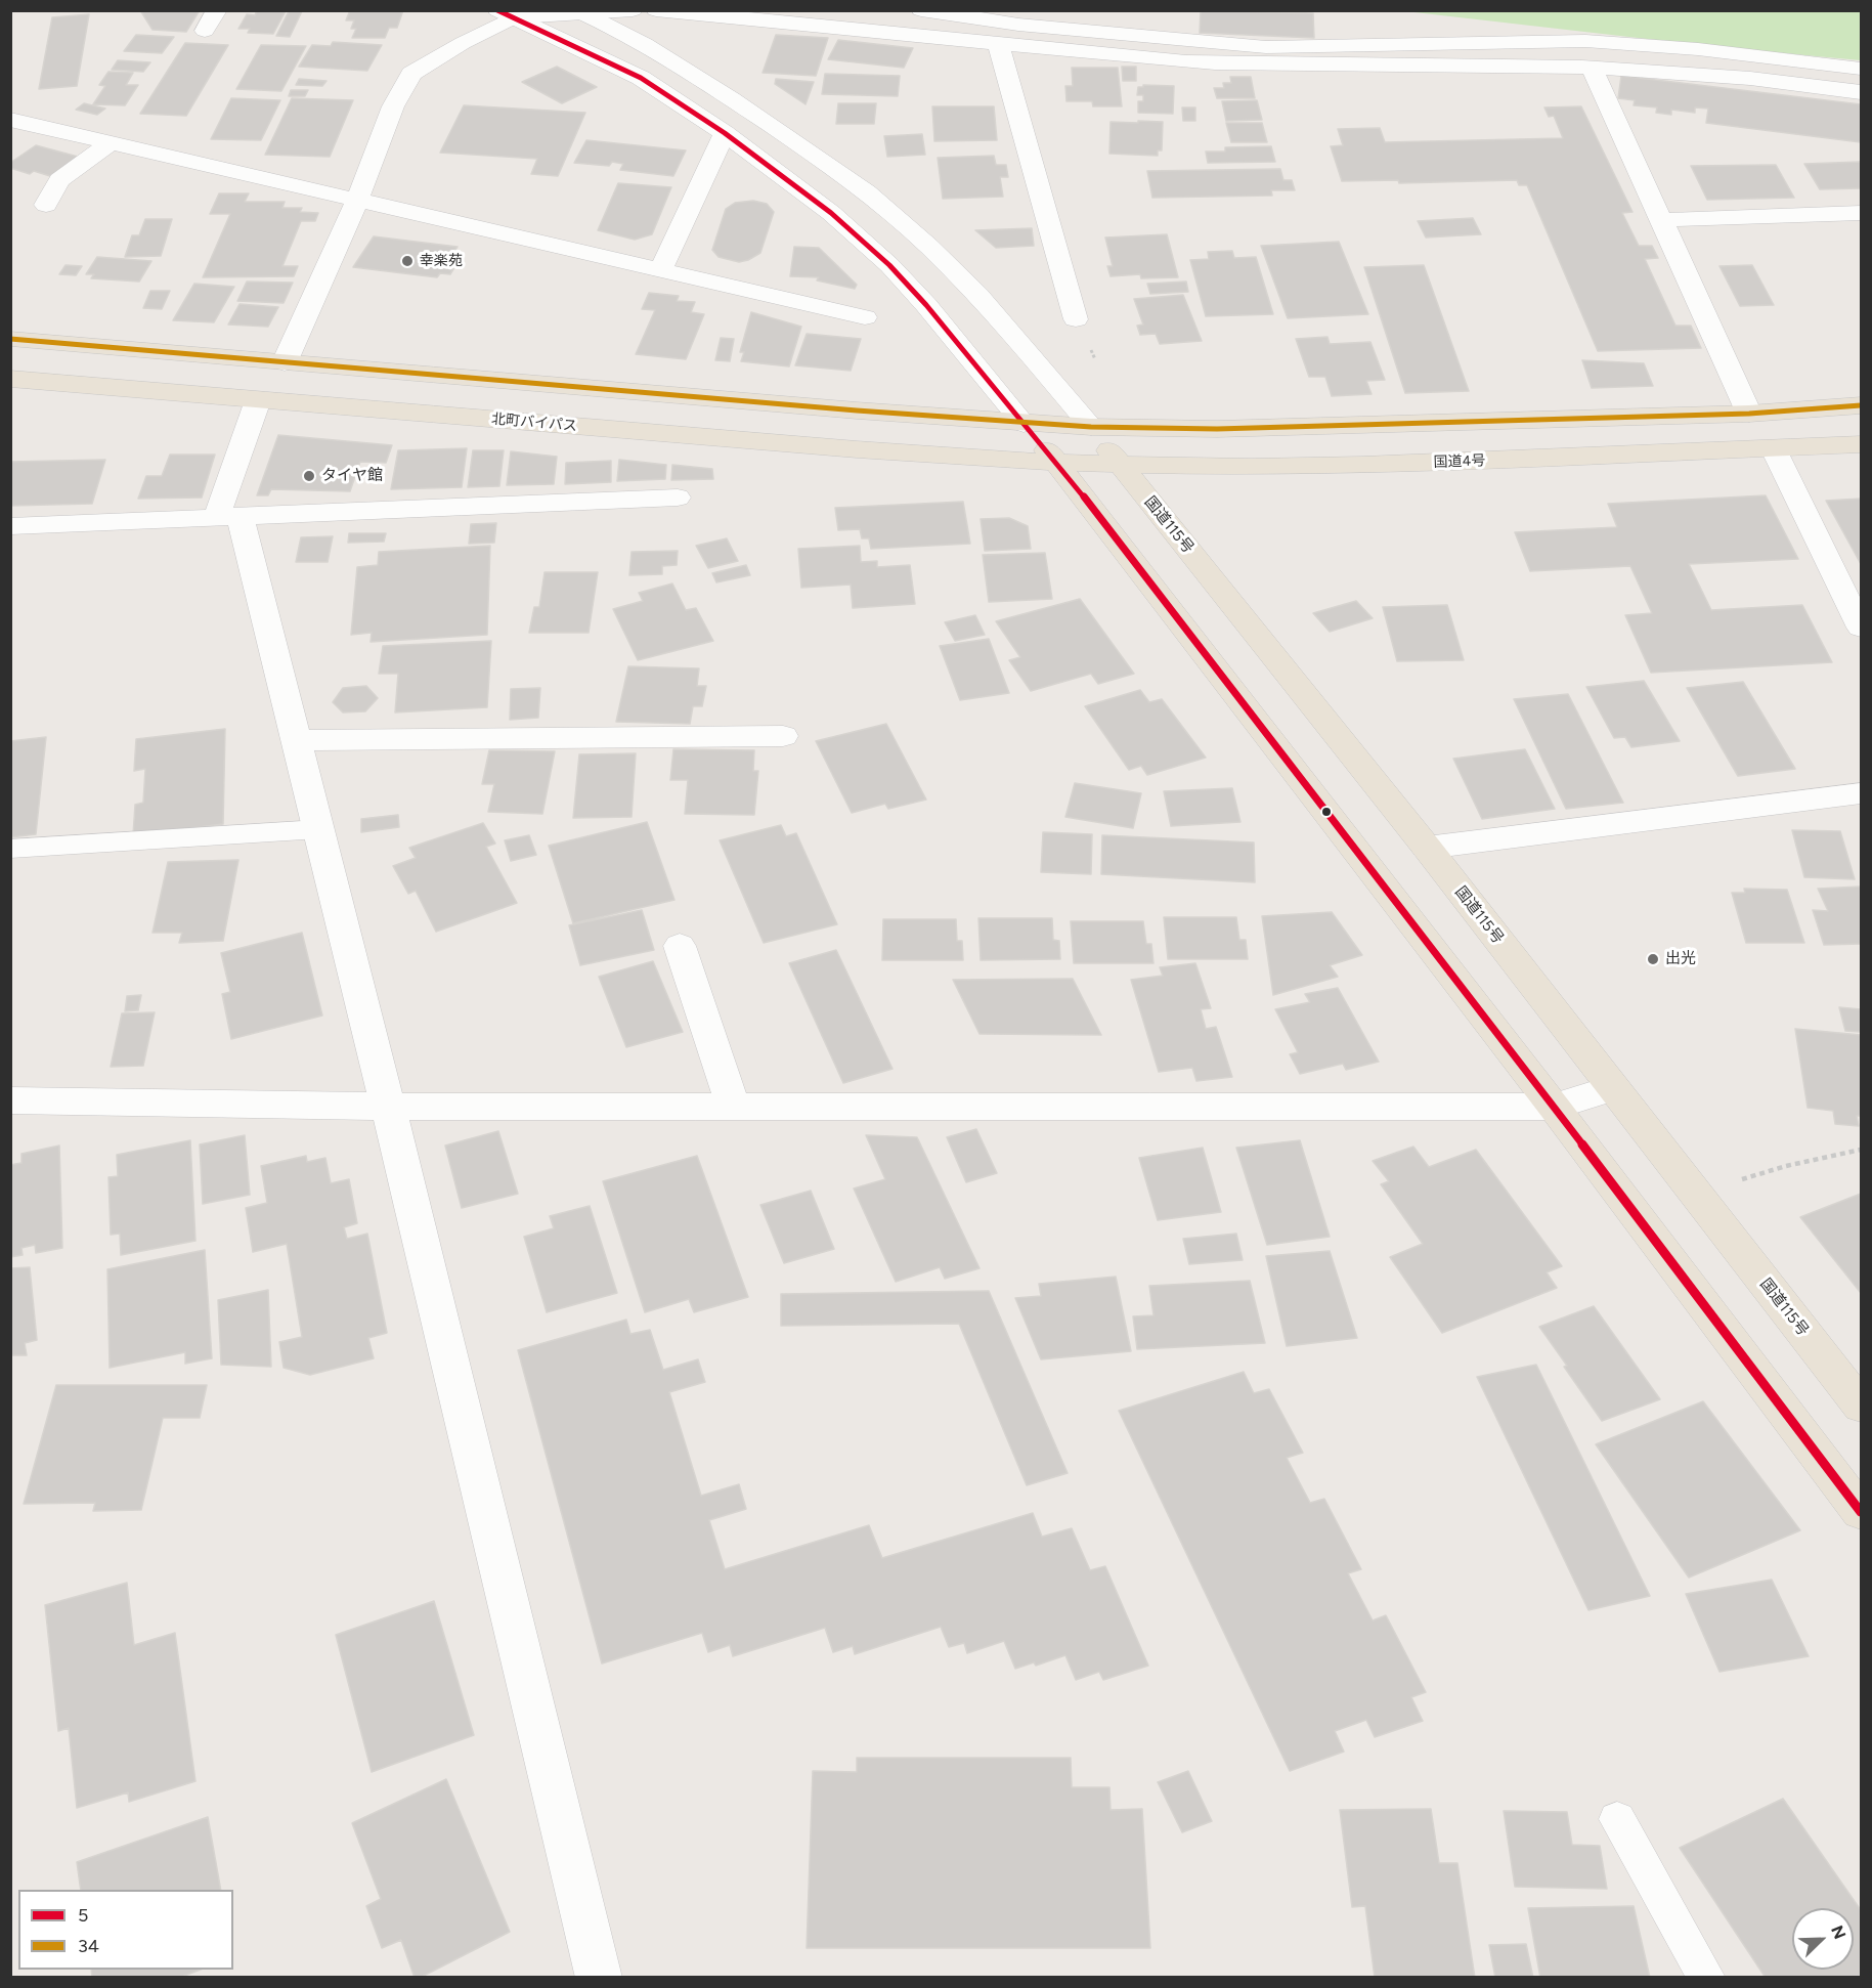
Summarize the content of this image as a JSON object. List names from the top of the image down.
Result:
{
  "streets": {
    "highway": ["北町バイパス", "国道4号", "国道115号"]
  },
  "crossings": [
    ["北町バイパス", "国道4号"],
    ["国道4号", "国道115号"]
  ],
  "places": ["幸楽苑", "タイヤ館", "出光"],
  "lines": ["transit line 5", "transit line 34"],
  "legend": ["5", "34"],
  "north": "top right"
}
